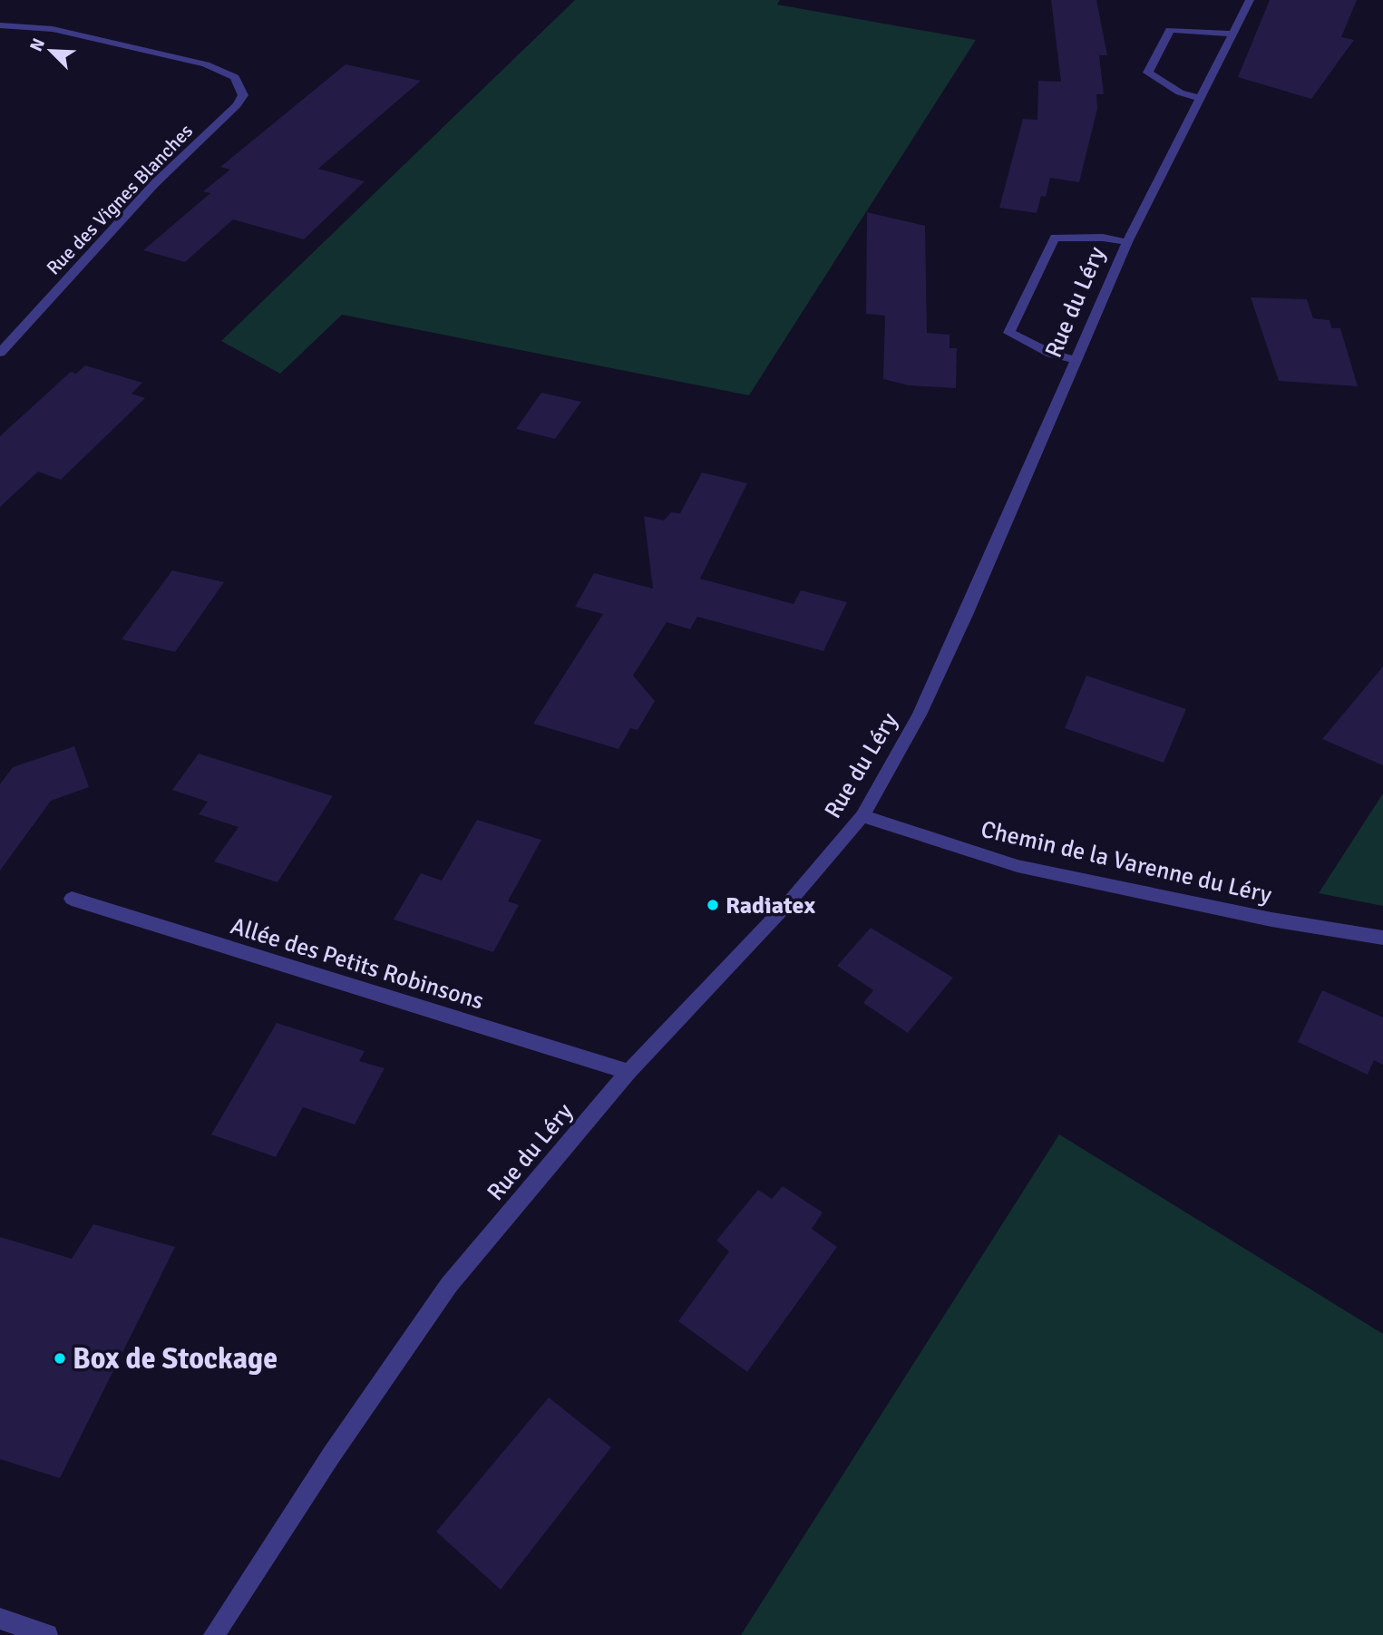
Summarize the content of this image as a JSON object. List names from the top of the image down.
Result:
{
  "streets": {
    "street": [
      "Rue des Vignes Blanches",
      "Rue du Léry",
      "Chemin de la Varenne du Léry",
      "Allée des Petits Robinsons"
    ]
  },
  "crossings": [
    ["Rue du Léry", "Chemin de la Varenne du Léry"],
    ["Rue du Léry", "Allée des Petits Robinsons"]
  ],
  "places": ["Radiatex", "Box de Stockage"],
  "north": "top left"
}
